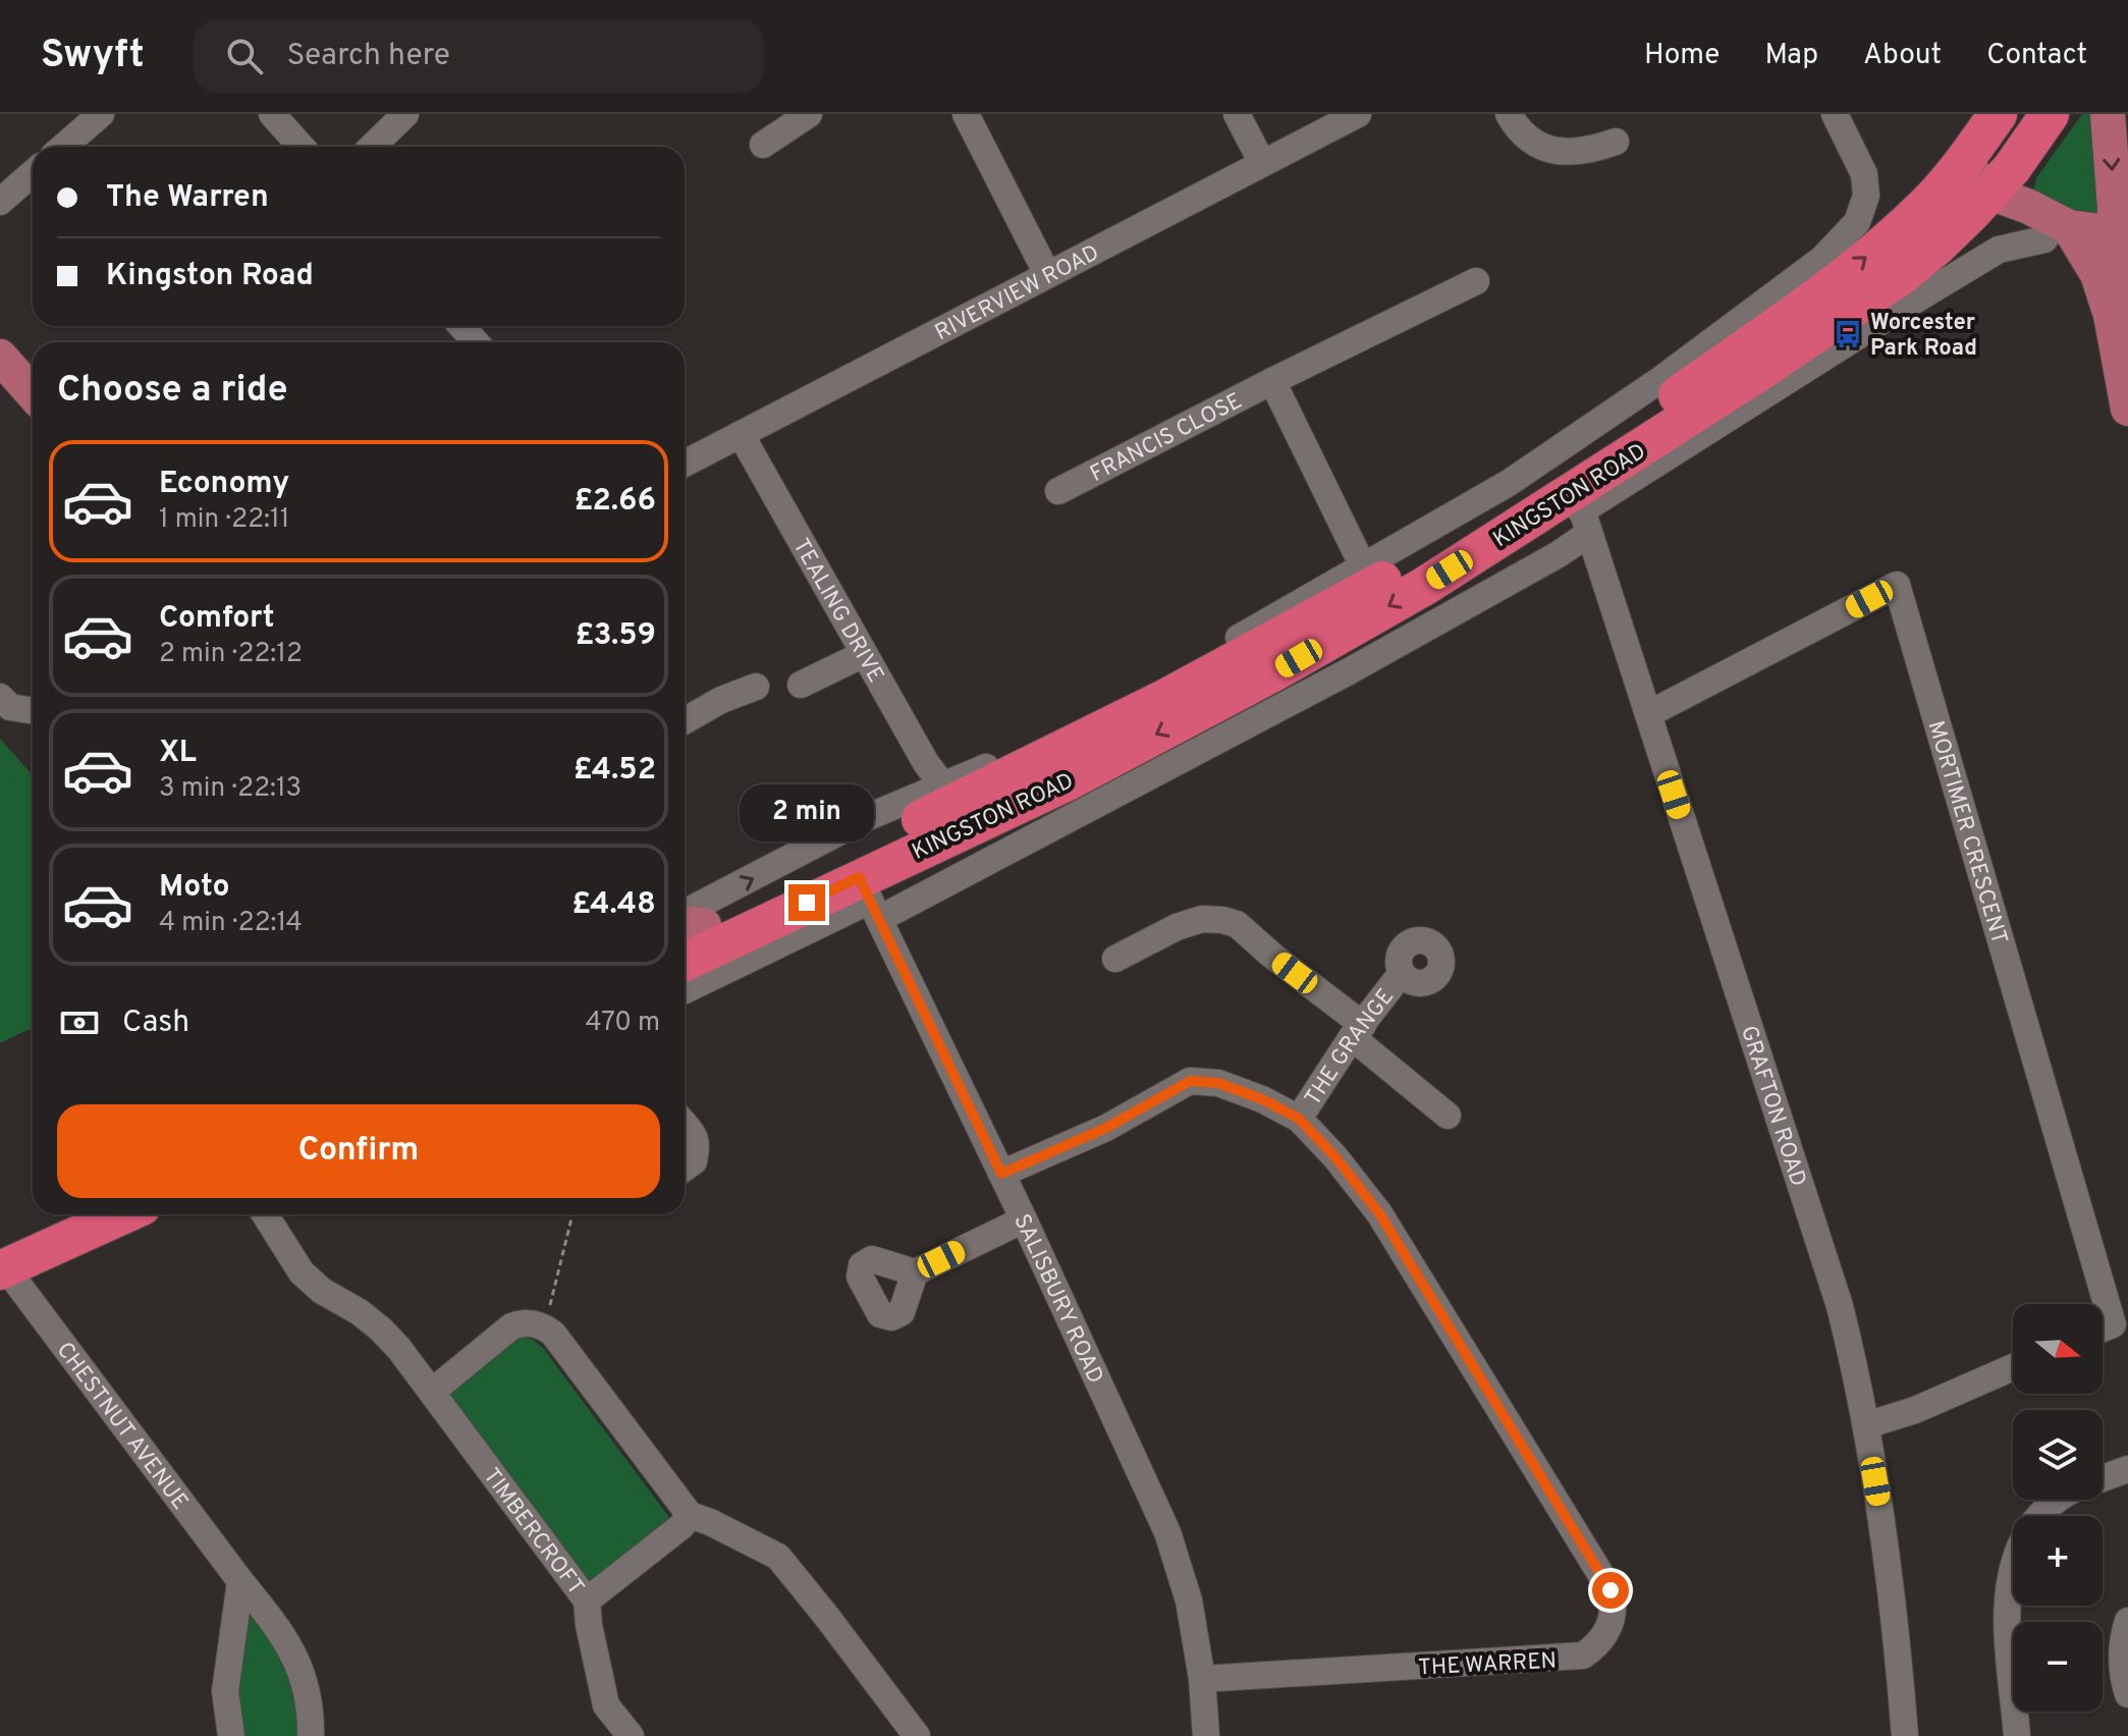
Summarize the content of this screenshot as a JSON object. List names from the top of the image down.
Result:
{
  "streets": {
    "highway": ["KINGSTON ROAD"],
    "street": [
      "RIVERVIEW ROAD",
      "FRANCIS CLOSE",
      "TEALING DRIVE",
      "MORTIMER CRESCENT",
      "THE GRANGE",
      "GRAFTON ROAD",
      "SALISBURY ROAD",
      "CHESTNUT AVENUE",
      "TIMBERCROFT",
      "THE WARREN"
    ]
  },
  "crossings": [
    ["RIVERVIEW ROAD", "TEALING DRIVE"],
    ["KINGSTON ROAD", "TEALING DRIVE"],
    ["KINGSTON ROAD", "GRAFTON ROAD"],
    ["KINGSTON ROAD", "SALISBURY ROAD"],
    ["MORTIMER CRESCENT", "GRAFTON ROAD"],
    ["THE GRANGE", "THE WARREN"],
    ["SALISBURY ROAD", "THE WARREN"]
  ],
  "places": {
    "bus stop": ["Worcester Park Road"]
  },
  "north": "right",
  "page": {
    "header": "Swyft",
    "search": "Search here",
    "nav": [
      "Home",
      "Map",
      "About",
      "Contact"
    ],
    "banner": ["The Warren", "Kingston Road"],
    "heading": "Choose a ride",
    "list": [
      {
        "name": "Economy",
        "note": "1 min · 22:11",
        "value": "£2.66"
      },
      {
        "name": "Comfort",
        "note": "2 min · 22:12",
        "value": "£3.59"
      },
      {
        "name": "XL",
        "note": "3 min · 22:13",
        "value": "£4.52"
      },
      {
        "name": "Moto",
        "note": "4 min · 22:14",
        "value": "£4.48"
      }
    ],
    "bubble": "2 min",
    "pay": ["Cash", "470 m"],
    "buttons": "Confirm",
    "map_buttons": ["+", "−"]
  }
}
